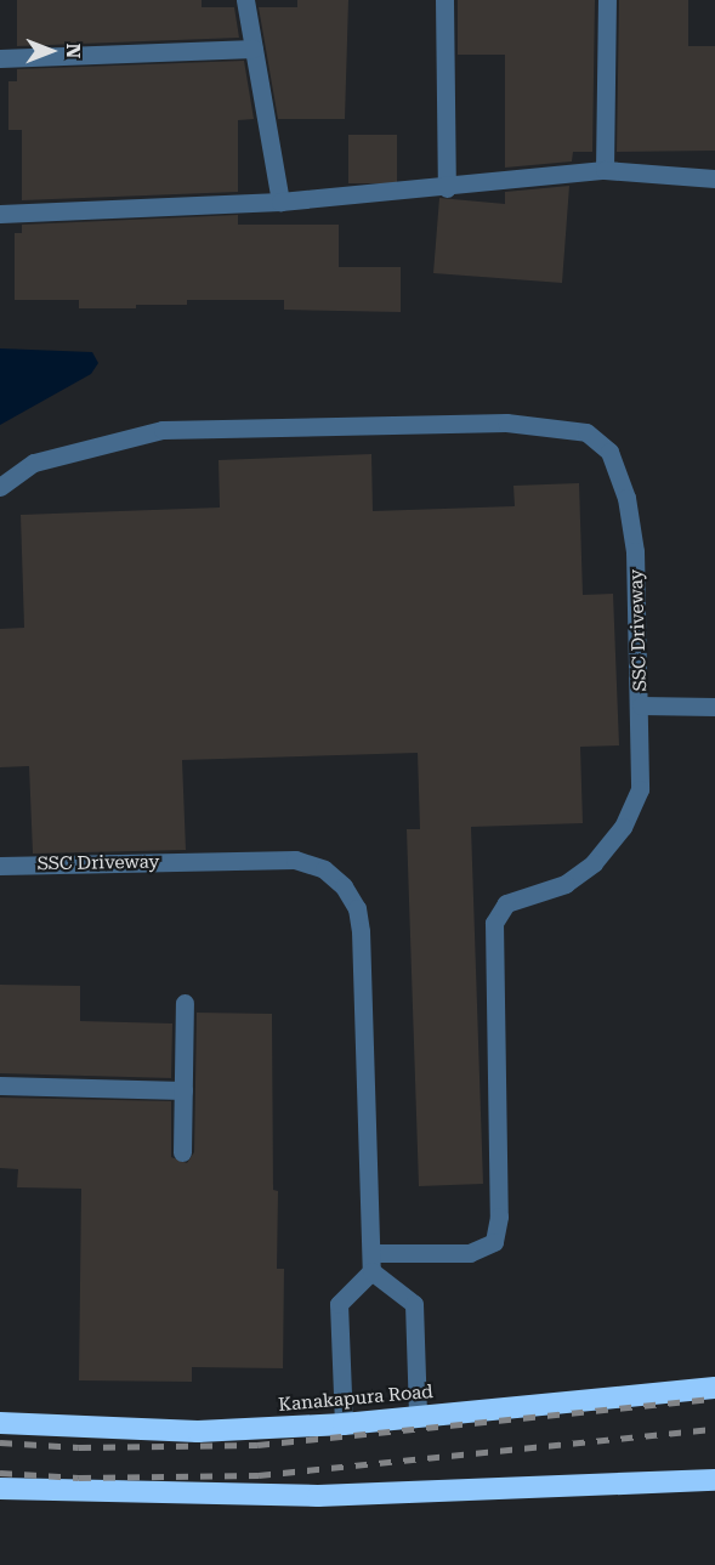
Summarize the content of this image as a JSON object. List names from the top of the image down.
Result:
{
  "streets": {
    "highway": ["Kanakapura Road"],
    "street": ["SSC Driveway"]
  },
  "north": "right"
}
